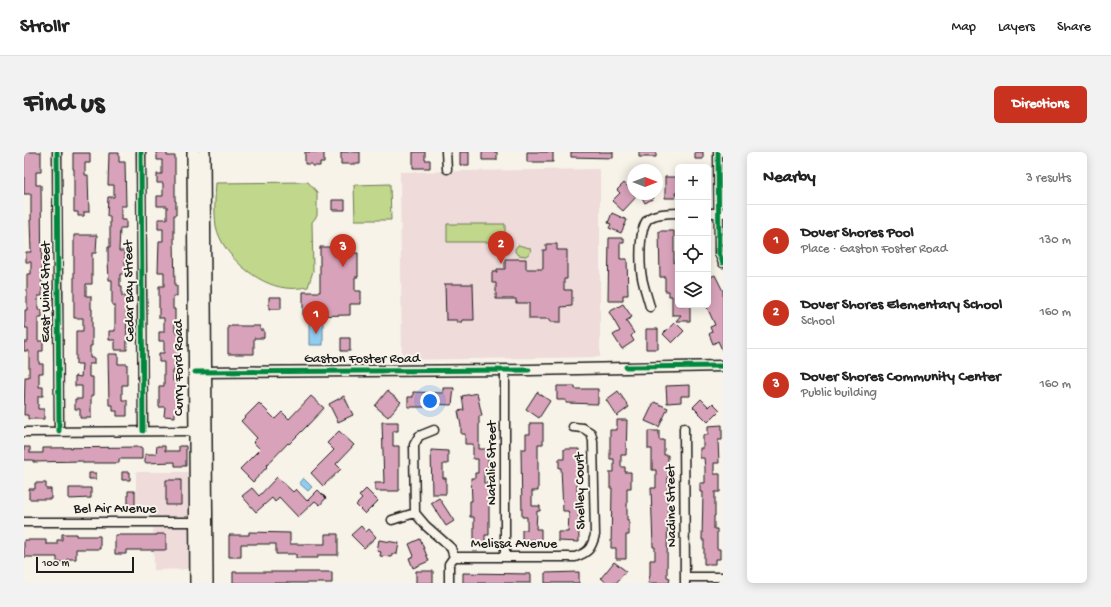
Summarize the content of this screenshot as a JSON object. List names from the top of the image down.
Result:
{
  "streets": {
    "main road": ["Curry Ford Road"],
    "street": [
      "Cedar Bay Street",
      "East Wind Street",
      "Gaston Foster Road",
      "Natalie Street",
      "Shelley Court",
      "Nadine Street",
      "Bel Air Avenue",
      "Melissa Avenue"
    ]
  },
  "crossings": [
    ["Gaston Foster Road", "Curry Ford Road"],
    ["Gaston Foster Road", "Natalie Street"],
    ["Curry Ford Road", "Bel Air Avenue"],
    ["Natalie Street", "Melissa Avenue"],
    ["Shelley Court", "Melissa Avenue"]
  ],
  "scale_bar": "100 m",
  "north": "right",
  "page": {
    "header": "Strollr",
    "nav": ["Map", "Layers", "Share"],
    "buttons": "Directions",
    "title": "Find us",
    "heading": ["Nearby", "3 results"],
    "map_buttons": ["+", "−"],
    "list": [
      {
        "mark": "1",
        "name": "Dover Shores Pool",
        "note": "Place · Gaston Foster Road",
        "value": "130 m"
      },
      {
        "mark": "2",
        "name": "Dover Shores Elementary School",
        "note": "School",
        "value": "160 m"
      },
      {
        "mark": "3",
        "name": "Dover Shores Community Center",
        "note": "Public building",
        "value": "160 m"
      }
    ],
    "pins": ["2", "3", "1"],
    "scale": "100 m"
  }
}
